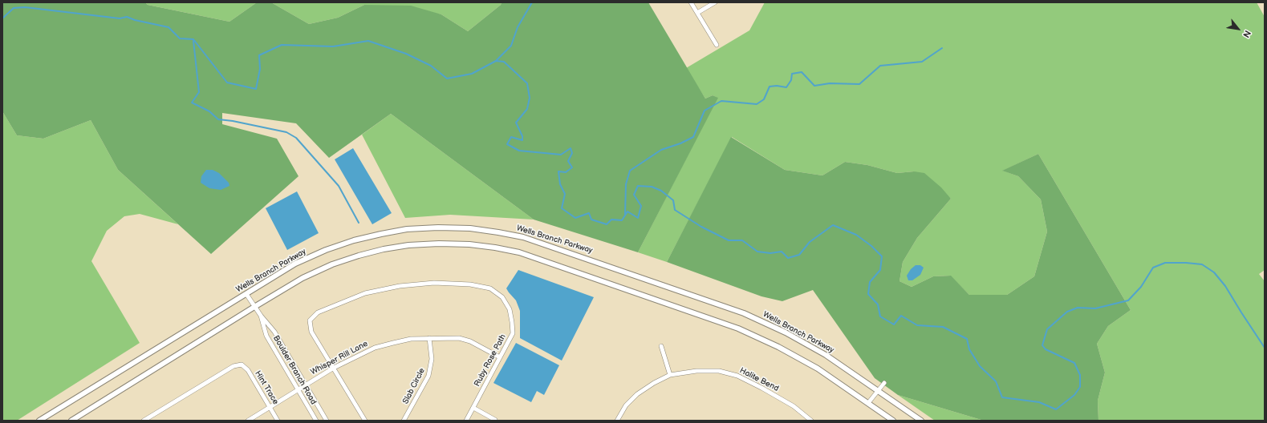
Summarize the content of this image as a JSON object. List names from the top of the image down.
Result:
{
  "streets": {
    "street": [
      "Wells Branch Parkway",
      "Whisper Rill Lane",
      "Ruby Rose Path",
      "Boulder Branch Road",
      "Halite Bend",
      "Slab Circle",
      "Hint Trace"
    ]
  },
  "crossings": [
    ["Whisper Rill Lane", "Ruby Rose Path"],
    ["Whisper Rill Lane", "Boulder Branch Road"],
    ["Whisper Rill Lane", "Slab Circle"],
    ["Whisper Rill Lane", "Hint Trace"]
  ],
  "north": "bottom right"
}
